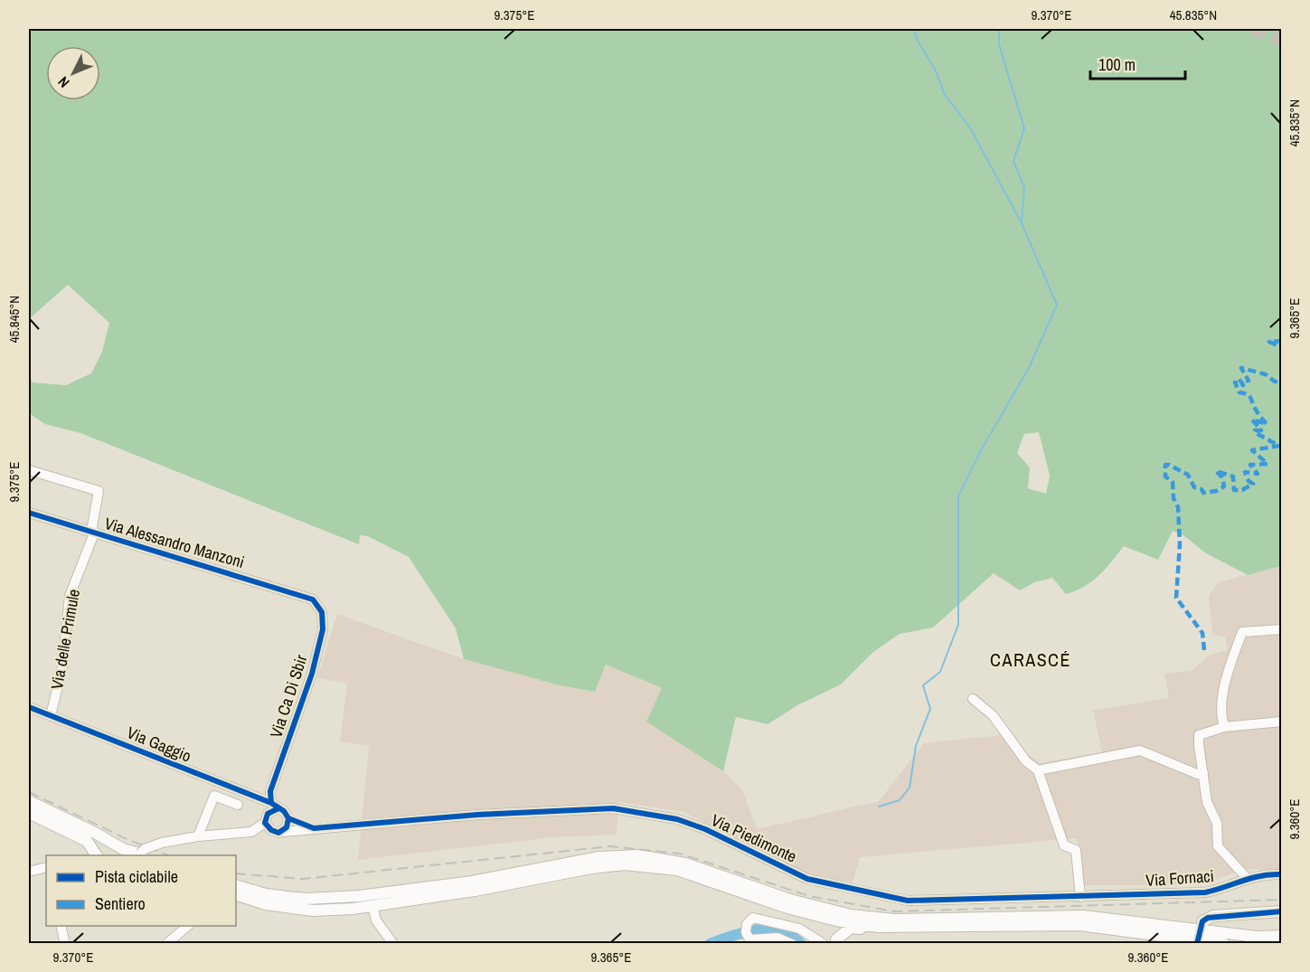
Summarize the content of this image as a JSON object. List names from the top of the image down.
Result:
{
  "streets": {
    "street": [
      "Via Alessandro Manzoni",
      "Via delle Primule",
      "Via Ca Di Sbir",
      "Via Gaggio",
      "Via Piedimonte",
      "Via Fornaci"
    ]
  },
  "crossings": [
    ["Via Alessandro Manzoni", "Via delle Primule"],
    ["Via Alessandro Manzoni", "Via Ca Di Sbir"],
    ["Via delle Primule", "Via Gaggio"],
    ["Via Ca Di Sbir", "Via Gaggio"],
    ["Via Ca Di Sbir", "Via Piedimonte"],
    ["Via Gaggio", "Via Piedimonte"],
    ["Via Piedimonte", "Via Fornaci"]
  ],
  "districts": ["CARASCÉ"],
  "legend": ["Pista ciclabile", "Sentiero"],
  "scale_bar": "100 m",
  "north": "bottom left",
  "coordinates": [
    "9.375°E",
    "9.370°E",
    "45.835°N",
    "9.365°E",
    "45.845°N",
    "9.360°E"
  ]
}
